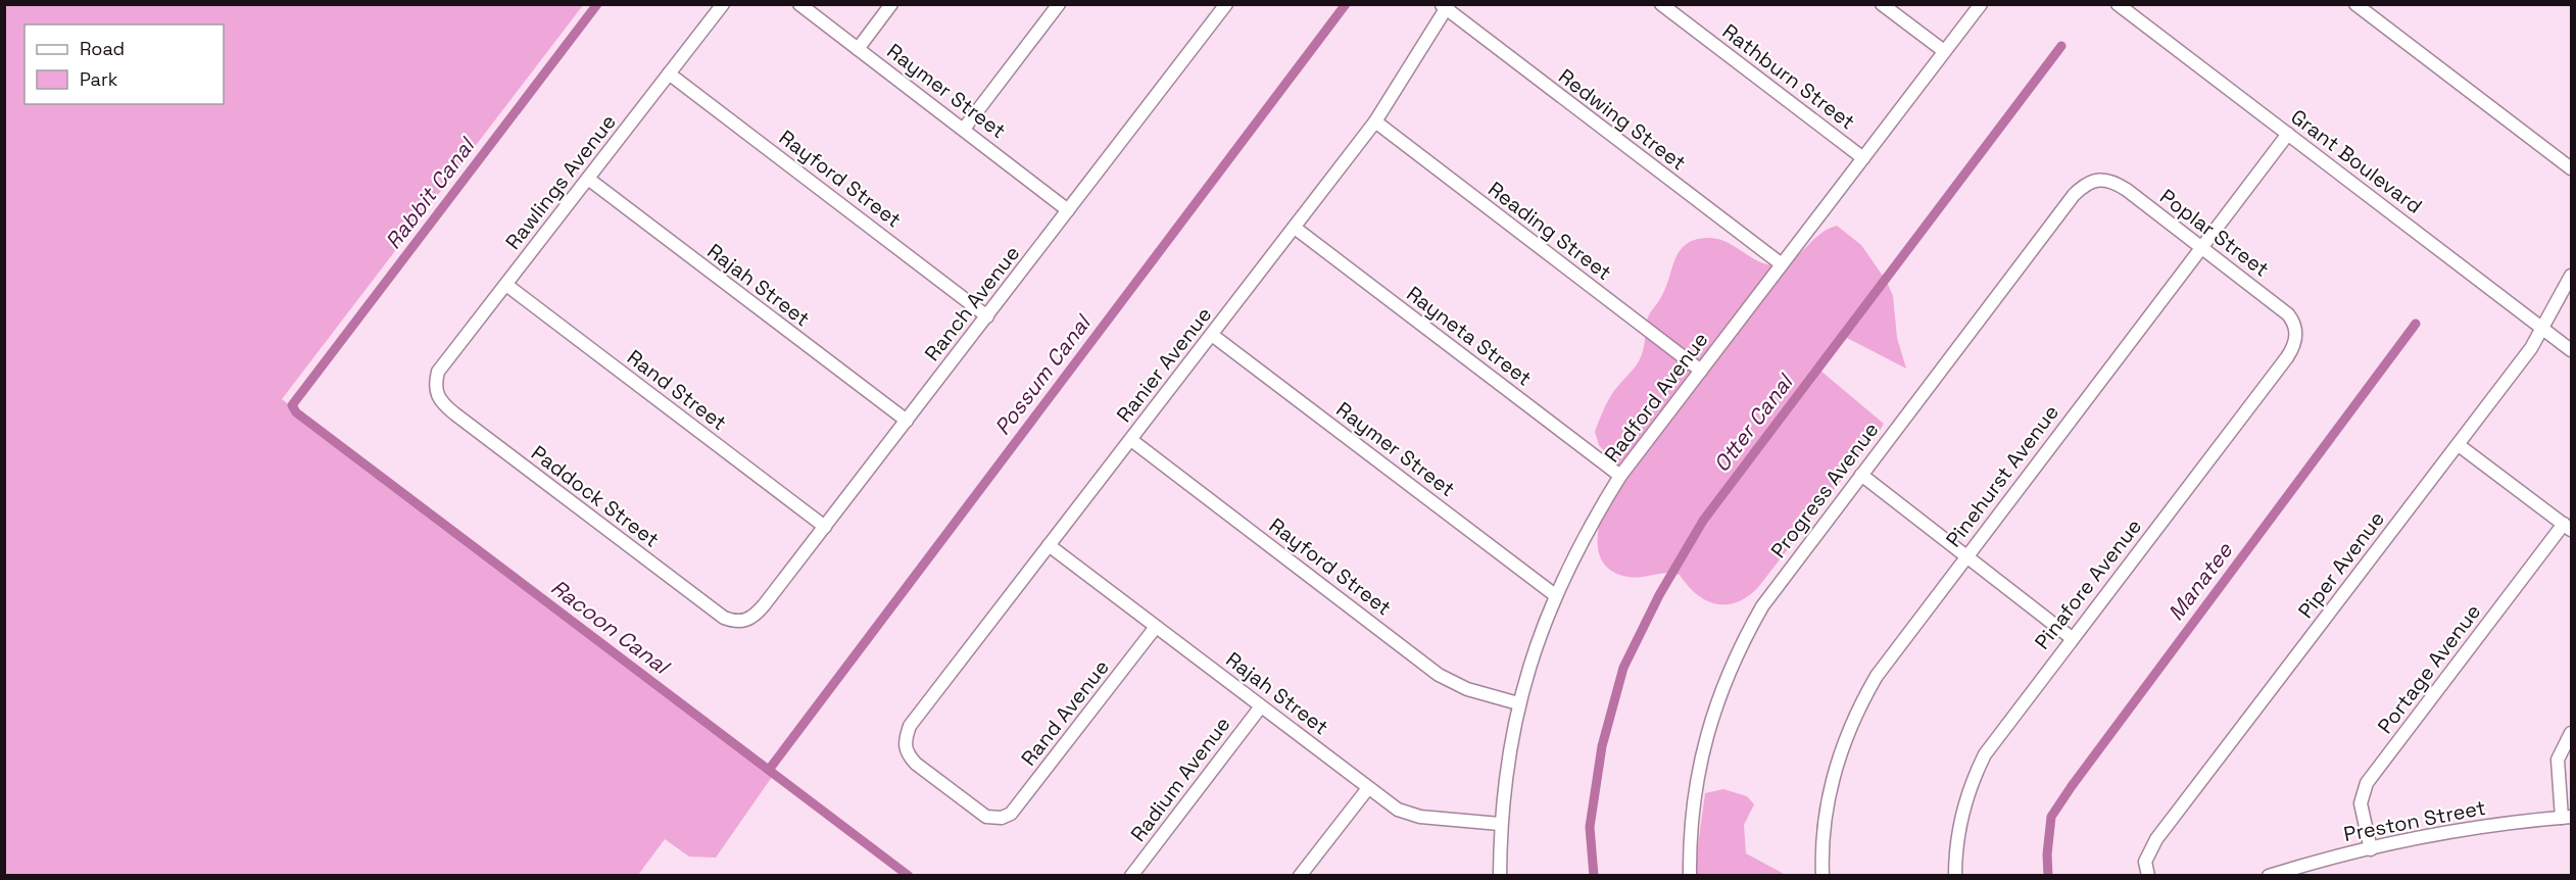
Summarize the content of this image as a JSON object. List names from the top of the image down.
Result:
{
  "streets": {
    "street": [
      "Rathburn Street",
      "Raymer Street",
      "Redwing Street",
      "Grant Boulevard",
      "Rayford Street",
      "Rawlings Avenue",
      "Reading Street",
      "Poplar Street",
      "Rajah Street",
      "Ranch Avenue",
      "Rayneta Street",
      "Ranier Avenue",
      "Rand Street",
      "Radford Avenue",
      "Pinehurst Avenue",
      "Progress Avenue",
      "Paddock Street",
      "Piper Avenue",
      "Pinafore Avenue",
      "Portage Avenue",
      "Rand Avenue",
      "Radium Avenue",
      "Preston Street"
    ]
  },
  "crossings": [
    ["Rathburn Street", "Radford Avenue"],
    ["Raymer Street", "Ranch Avenue"],
    ["Raymer Street", "Ranier Avenue"],
    ["Raymer Street", "Radford Avenue"],
    ["Redwing Street", "Ranier Avenue"],
    ["Redwing Street", "Radford Avenue"],
    ["Grant Boulevard", "Pinehurst Avenue"],
    ["Grant Boulevard", "Piper Avenue"],
    ["Rayford Street", "Rawlings Avenue"],
    ["Rayford Street", "Ranch Avenue"],
    ["Rayford Street", "Ranier Avenue"],
    ["Rayford Street", "Radford Avenue"],
    ["Rawlings Avenue", "Rajah Street"],
    ["Rawlings Avenue", "Rand Street"],
    ["Rawlings Avenue", "Paddock Street"],
    ["Reading Street", "Ranier Avenue"],
    ["Reading Street", "Radford Avenue"],
    ["Poplar Street", "Pinehurst Avenue"],
    ["Poplar Street", "Progress Avenue"],
    ["Poplar Street", "Pinafore Avenue"],
    ["Rajah Street", "Ranch Avenue"],
    ["Rajah Street", "Ranier Avenue"],
    ["Rajah Street", "Radford Avenue"],
    ["Rajah Street", "Rand Avenue"],
    ["Rajah Street", "Radium Avenue"],
    ["Ranch Avenue", "Rand Street"],
    ["Ranch Avenue", "Paddock Street"],
    ["Rayneta Street", "Ranier Avenue"],
    ["Rayneta Street", "Radford Avenue"],
    ["Ranier Avenue", "Rand Avenue"],
    ["Portage Avenue", "Preston Street"]
  ],
  "water": [
    "Rabbit Canal",
    "Possum Canal",
    "Otter Canal",
    "Manatee",
    "Racoon Canal"
  ],
  "legend": ["Road", "Park"]
}
